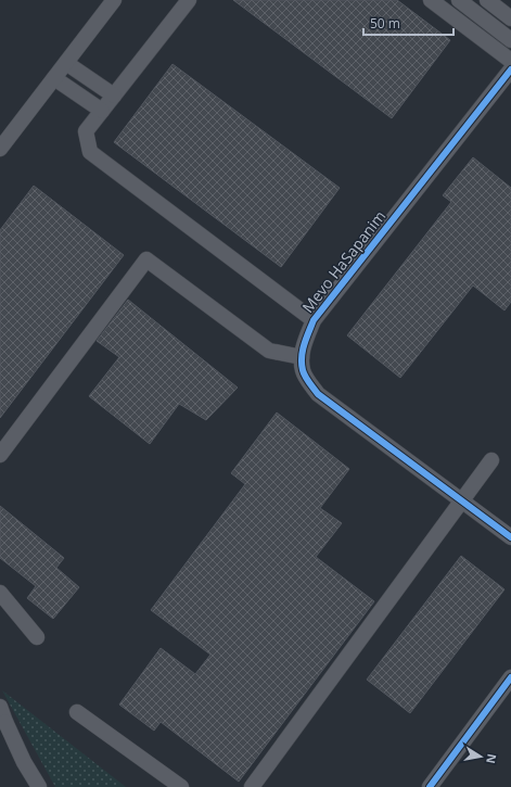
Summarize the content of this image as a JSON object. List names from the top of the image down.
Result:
{
  "streets": {
    "street": ["Mevo HaSapanim"]
  },
  "scale_bar": "50 m",
  "north": "right"
}
